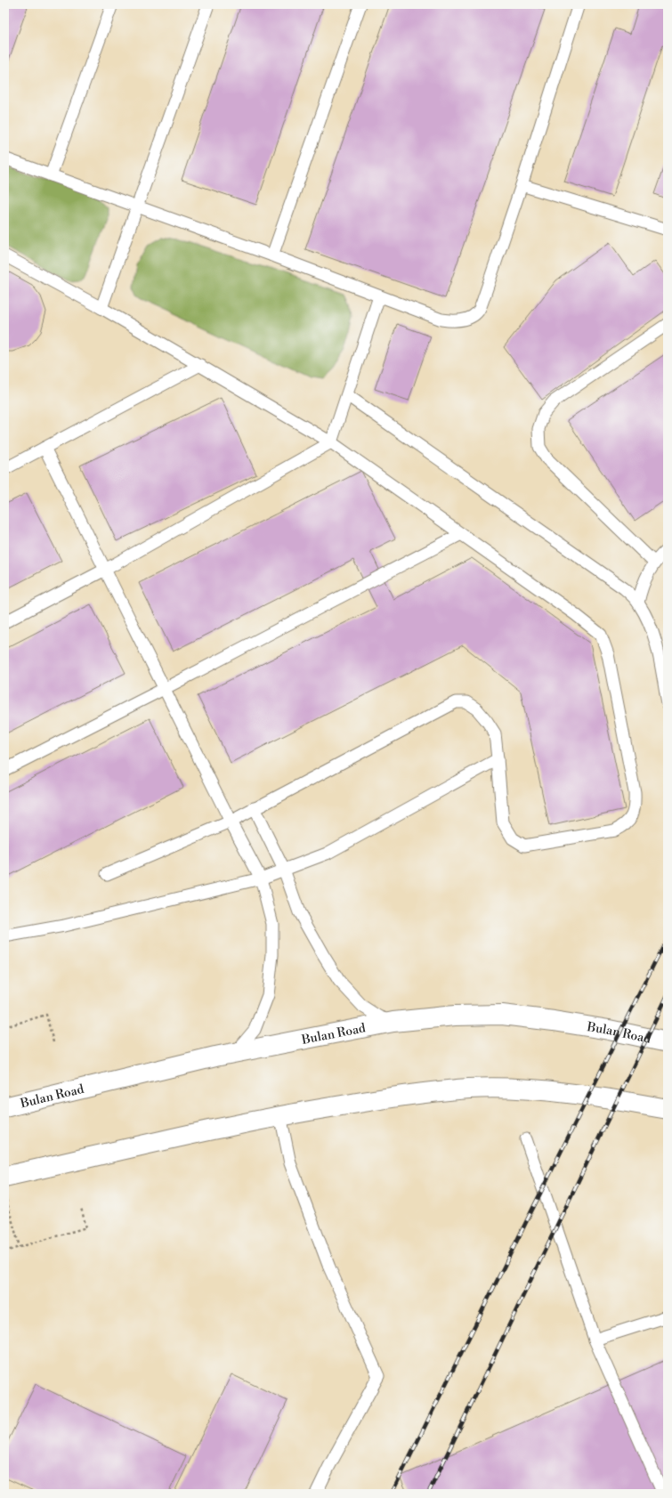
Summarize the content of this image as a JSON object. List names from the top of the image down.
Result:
{
  "streets": {
    "main road": ["Bulan Road"]
  }
}
